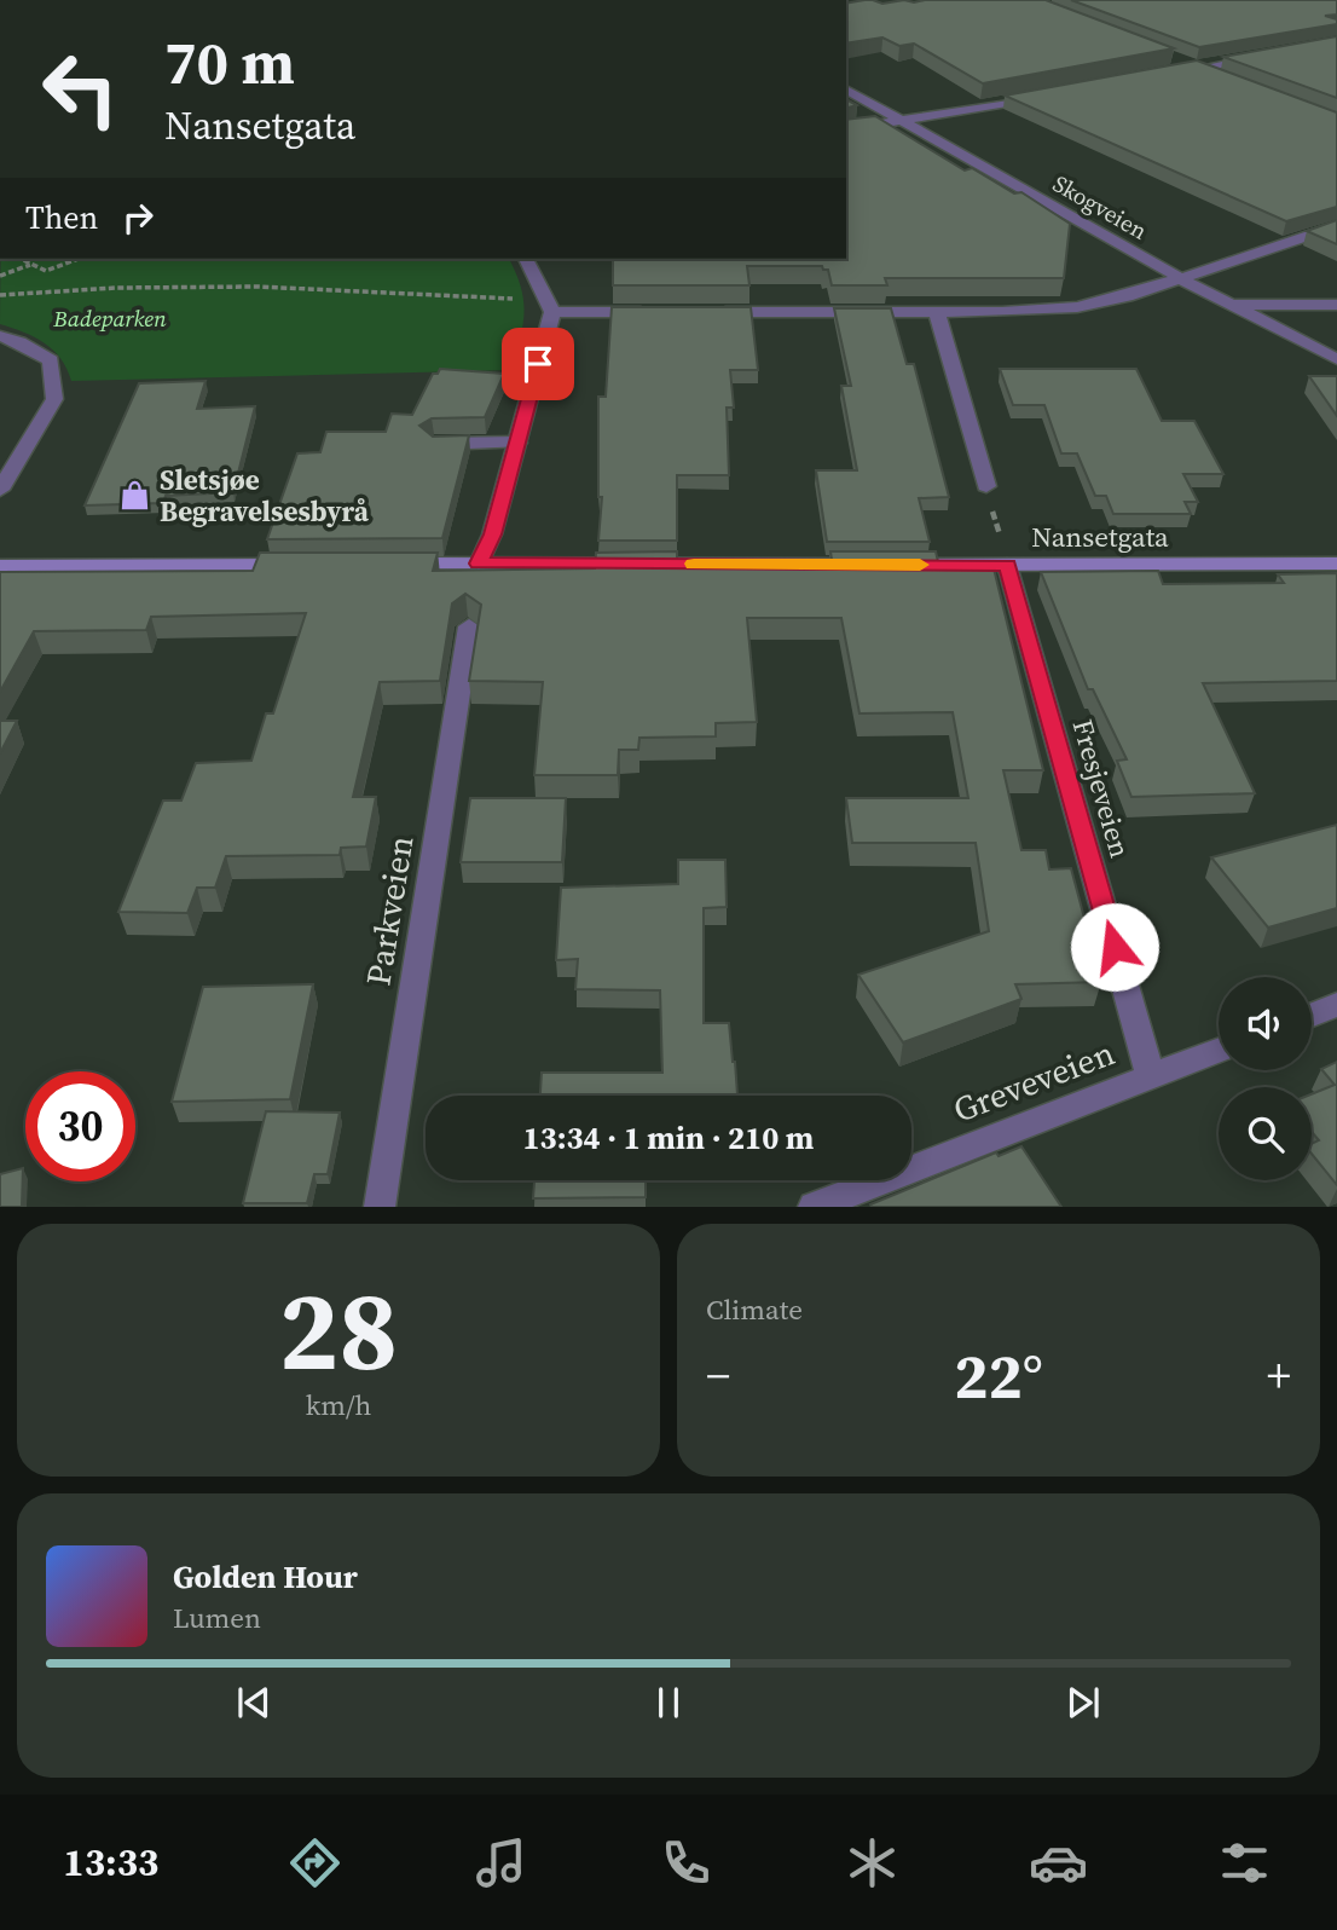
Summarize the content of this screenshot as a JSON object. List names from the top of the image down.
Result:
{
  "streets": {
    "main road": ["Nansetgata"],
    "street": [
      "Skogveien",
      "Fresjeveien",
      "Parkveien",
      "Greveveien"
    ]
  },
  "crossings": [
    ["Nansetgata", "Fresjeveien"],
    ["Fresjeveien", "Greveveien"]
  ],
  "parks": ["Badeparken"],
  "places": {
    "shop": ["Sletsjøe Begravelsesbyrå"]
  },
  "page": {
    "turn": ["70 m", "Nansetgata"],
    "then": "Then",
    "limit": "30",
    "trip": "13:34 · 1 min · 210 m",
    "tile": [
      ["28", "km/h"],
      "Climate"
    ],
    "heat": ["−", "22°", "+"],
    "song": ["Golden Hour", "Lumen"],
    "tabs": "13:33"
  }
}
